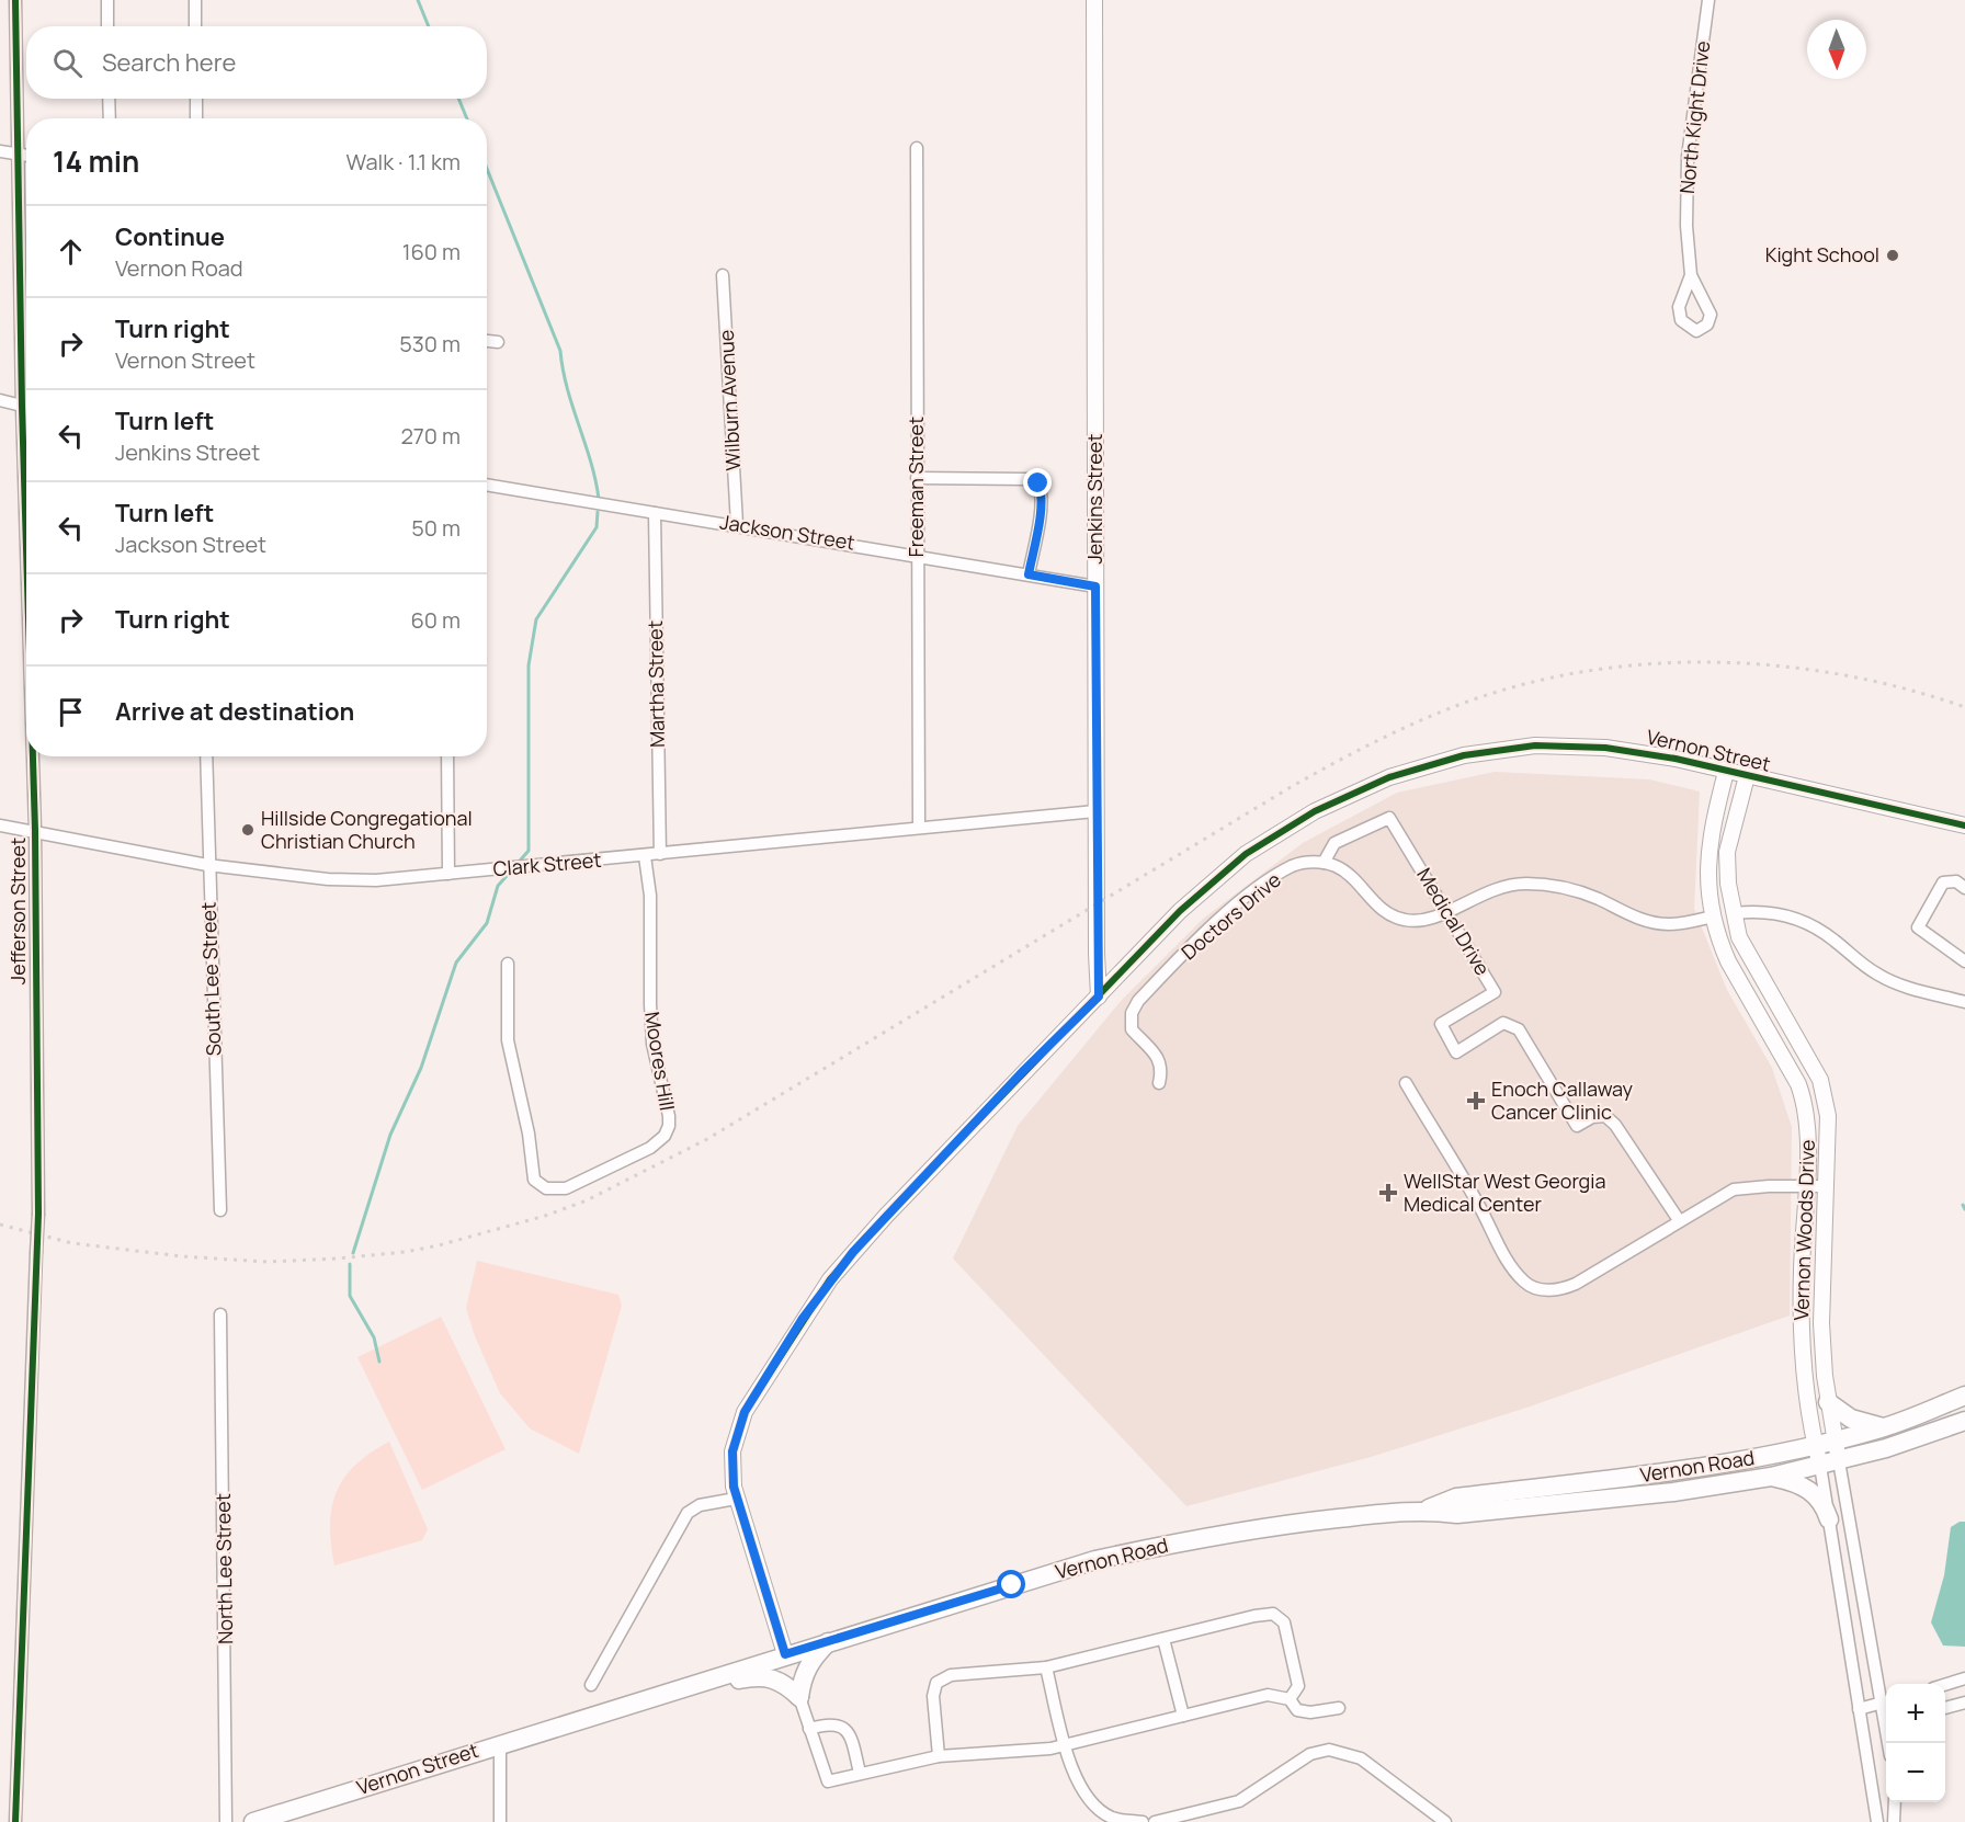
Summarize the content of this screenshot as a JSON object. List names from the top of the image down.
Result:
{
  "streets": {
    "main road": ["Vernon Street", "Vernon Road"],
    "street": [
      "North Kight Drive",
      "Wilburn Avenue",
      "Freeman Street",
      "Jenkins Street",
      "Jackson Street",
      "Martha Street",
      "Clark Street",
      "Jefferson Street",
      "Doctors Drive",
      "Medical Drive",
      "South Lee Street",
      "Moores Hill",
      "Vernon Woods Drive",
      "North Lee Street"
    ]
  },
  "crossings": [
    ["Wilburn Avenue", "Jackson Street"],
    ["Freeman Street", "Jackson Street"],
    ["Freeman Street", "Clark Street"],
    ["Jenkins Street", "Jackson Street"],
    ["Jenkins Street", "Vernon Street"],
    ["Jenkins Street", "Clark Street"],
    ["Jackson Street", "Martha Street"],
    ["Martha Street", "Clark Street"],
    ["Vernon Street", "Vernon Woods Drive"],
    ["Vernon Street", "Vernon Road"],
    ["Clark Street", "Jefferson Street"],
    ["Clark Street", "South Lee Street"],
    ["Clark Street", "Moores Hill"],
    ["Doctors Drive", "Medical Drive"],
    ["Vernon Woods Drive", "Vernon Road"]
  ],
  "places": {
    "other": ["Kight School", "Hillside Congregational Christian Church"],
    "health": ["Enoch Callaway Cancer Clinic", "WellStar West Georgia Medical Center"]
  },
  "north": "bottom",
  "page": {
    "search": "Search here",
    "heading": ["14 min", "Walk · 1.1 km"],
    "list": [
      ["Continue", "Vernon Road", "160 m"],
      ["Turn right", "Vernon Street", "530 m"],
      ["Turn left", "Jenkins Street", "270 m"],
      ["Turn left", "Jackson Street", "50 m"],
      ["Turn right", "60 m"],
      "Arrive at destination"
    ],
    "map_buttons": ["+", "−"]
  }
}
